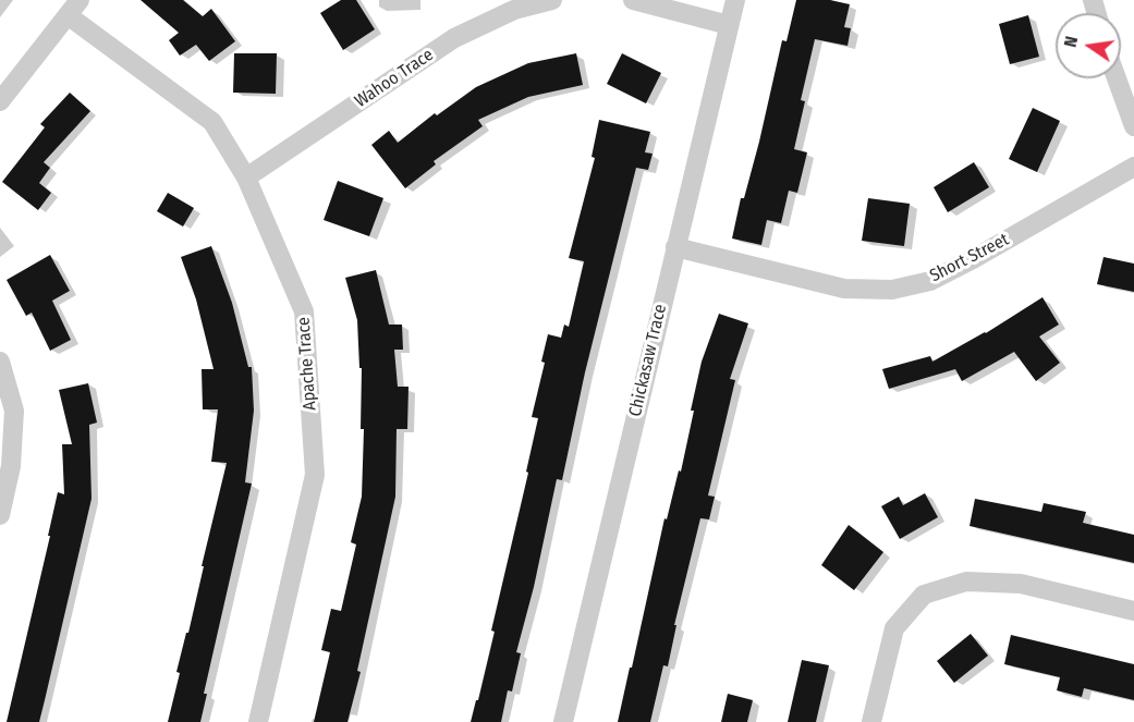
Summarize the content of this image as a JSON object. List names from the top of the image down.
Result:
{
  "streets": {
    "street": [
      "Wahoo Trace",
      "Short Street",
      "Chickasaw Trace",
      "Apache Trace"
    ]
  },
  "crossings": [
    ["Wahoo Trace", "Apache Trace"],
    ["Short Street", "Chickasaw Trace"]
  ],
  "north": "left"
}
